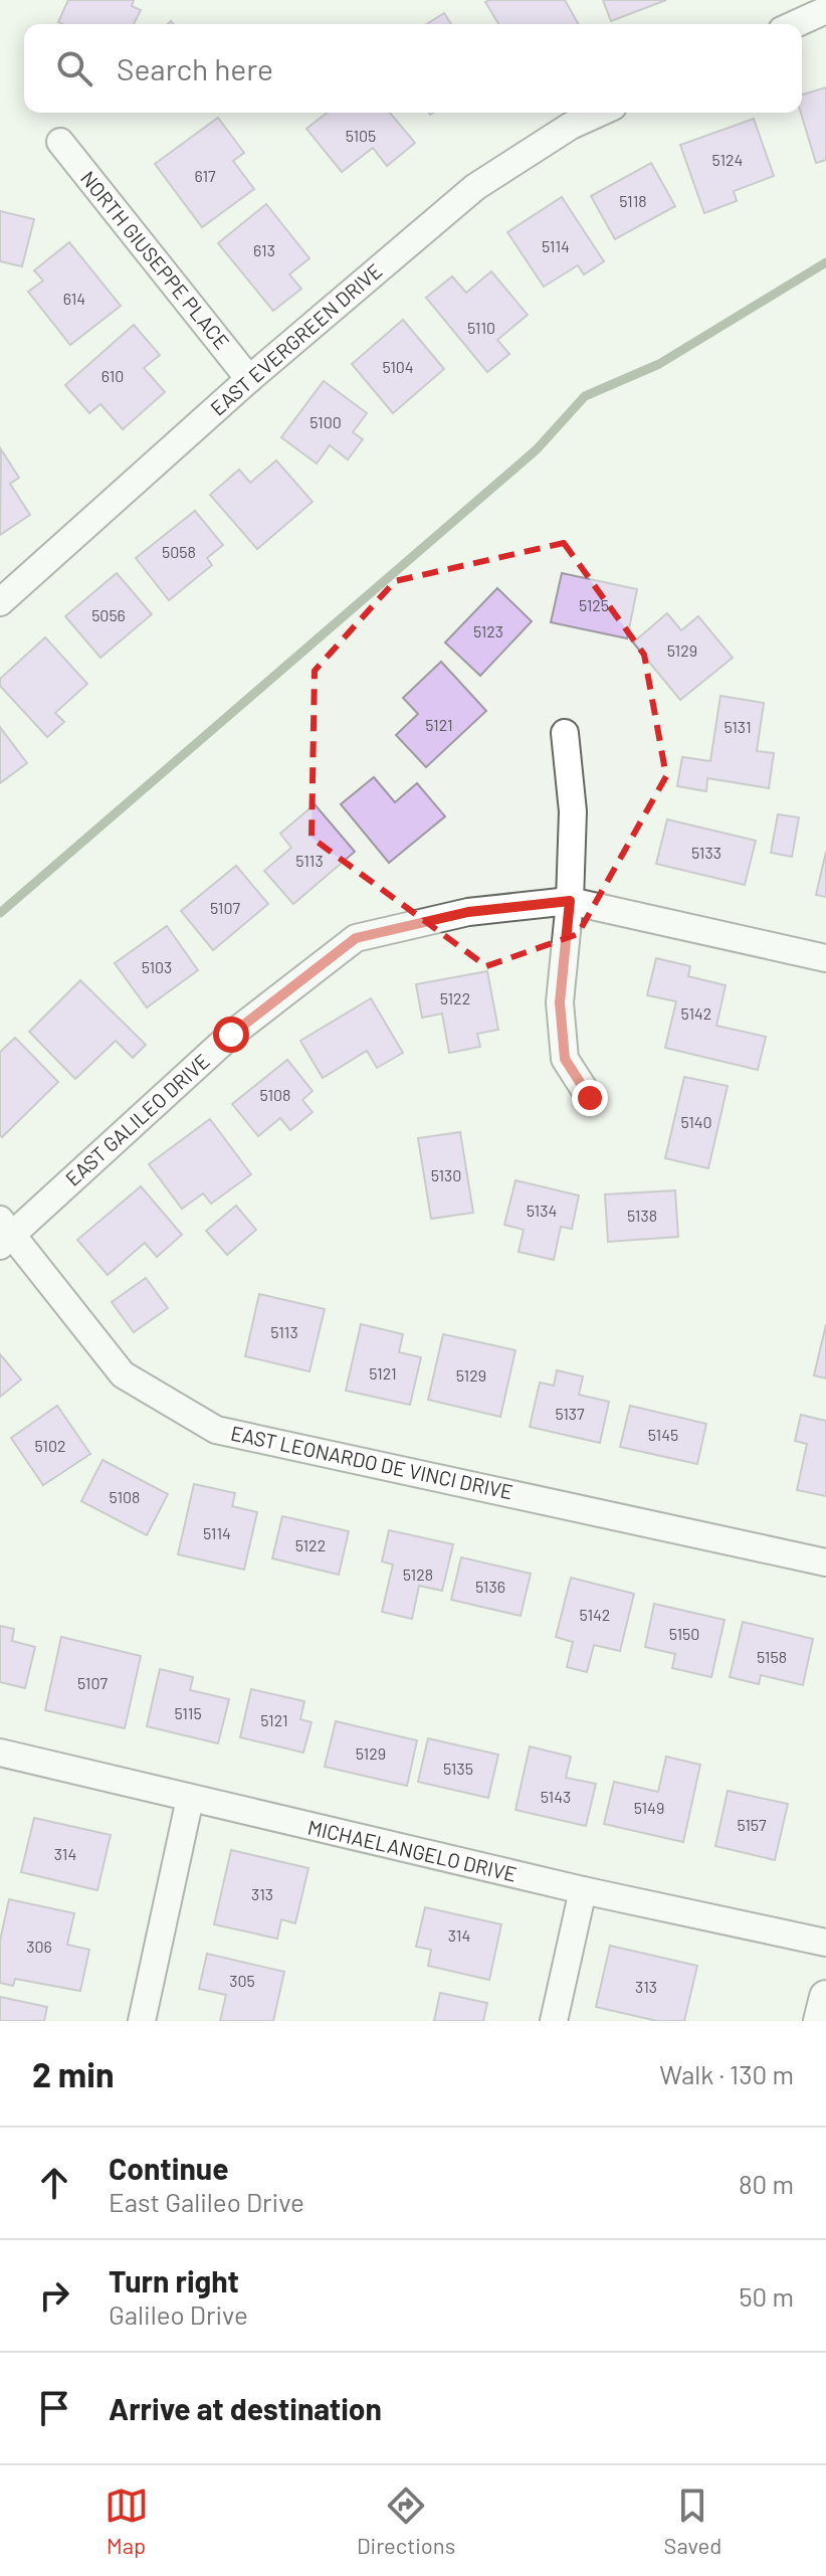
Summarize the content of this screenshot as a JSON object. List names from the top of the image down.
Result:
{
  "streets": {
    "street": [
      "NORTH GIUSEPPE PLACE",
      "EAST EVERGREEN DRIVE",
      "EAST GALILEO DRIVE",
      "EAST LEONARDO DE VINCI DRIVE",
      "MICHAELANGELO DRIVE"
    ]
  },
  "crossings": [
    ["NORTH GIUSEPPE PLACE", "EAST EVERGREEN DRIVE"],
    ["EAST GALILEO DRIVE", "EAST LEONARDO DE VINCI DRIVE"]
  ],
  "house_numbers": [
    "5105",
    "5124",
    "617",
    "5118",
    "5114",
    "613",
    "614",
    "5110",
    "5104",
    "610",
    "5100",
    "5058",
    "5125",
    "5056",
    "5123",
    "5129",
    "5121",
    "5131",
    "5133",
    "5113",
    "5107",
    "5103",
    "5122",
    "5142",
    "5108",
    "5140",
    "5130",
    "5134",
    "5138",
    "5113",
    "5121",
    "5129",
    "5137",
    "5145",
    "5102",
    "5108",
    "5114",
    "5122",
    "5128",
    "5136",
    "5142",
    "5150",
    "5158",
    "5107",
    "5115",
    "5121",
    "5129",
    "5135",
    "5143",
    "5149",
    "5157",
    "314",
    "313",
    "314",
    "306",
    "305",
    "313"
  ],
  "page": {
    "search": "Search here",
    "heading": ["2 min", "Walk · 130 m"],
    "list": [
      ["Continue", "East Galileo Drive", "80 m"],
      ["Turn right", "Galileo Drive", "50 m"],
      "Arrive at destination"
    ],
    "nav": ["Map", "Directions", "Saved"]
  }
}
